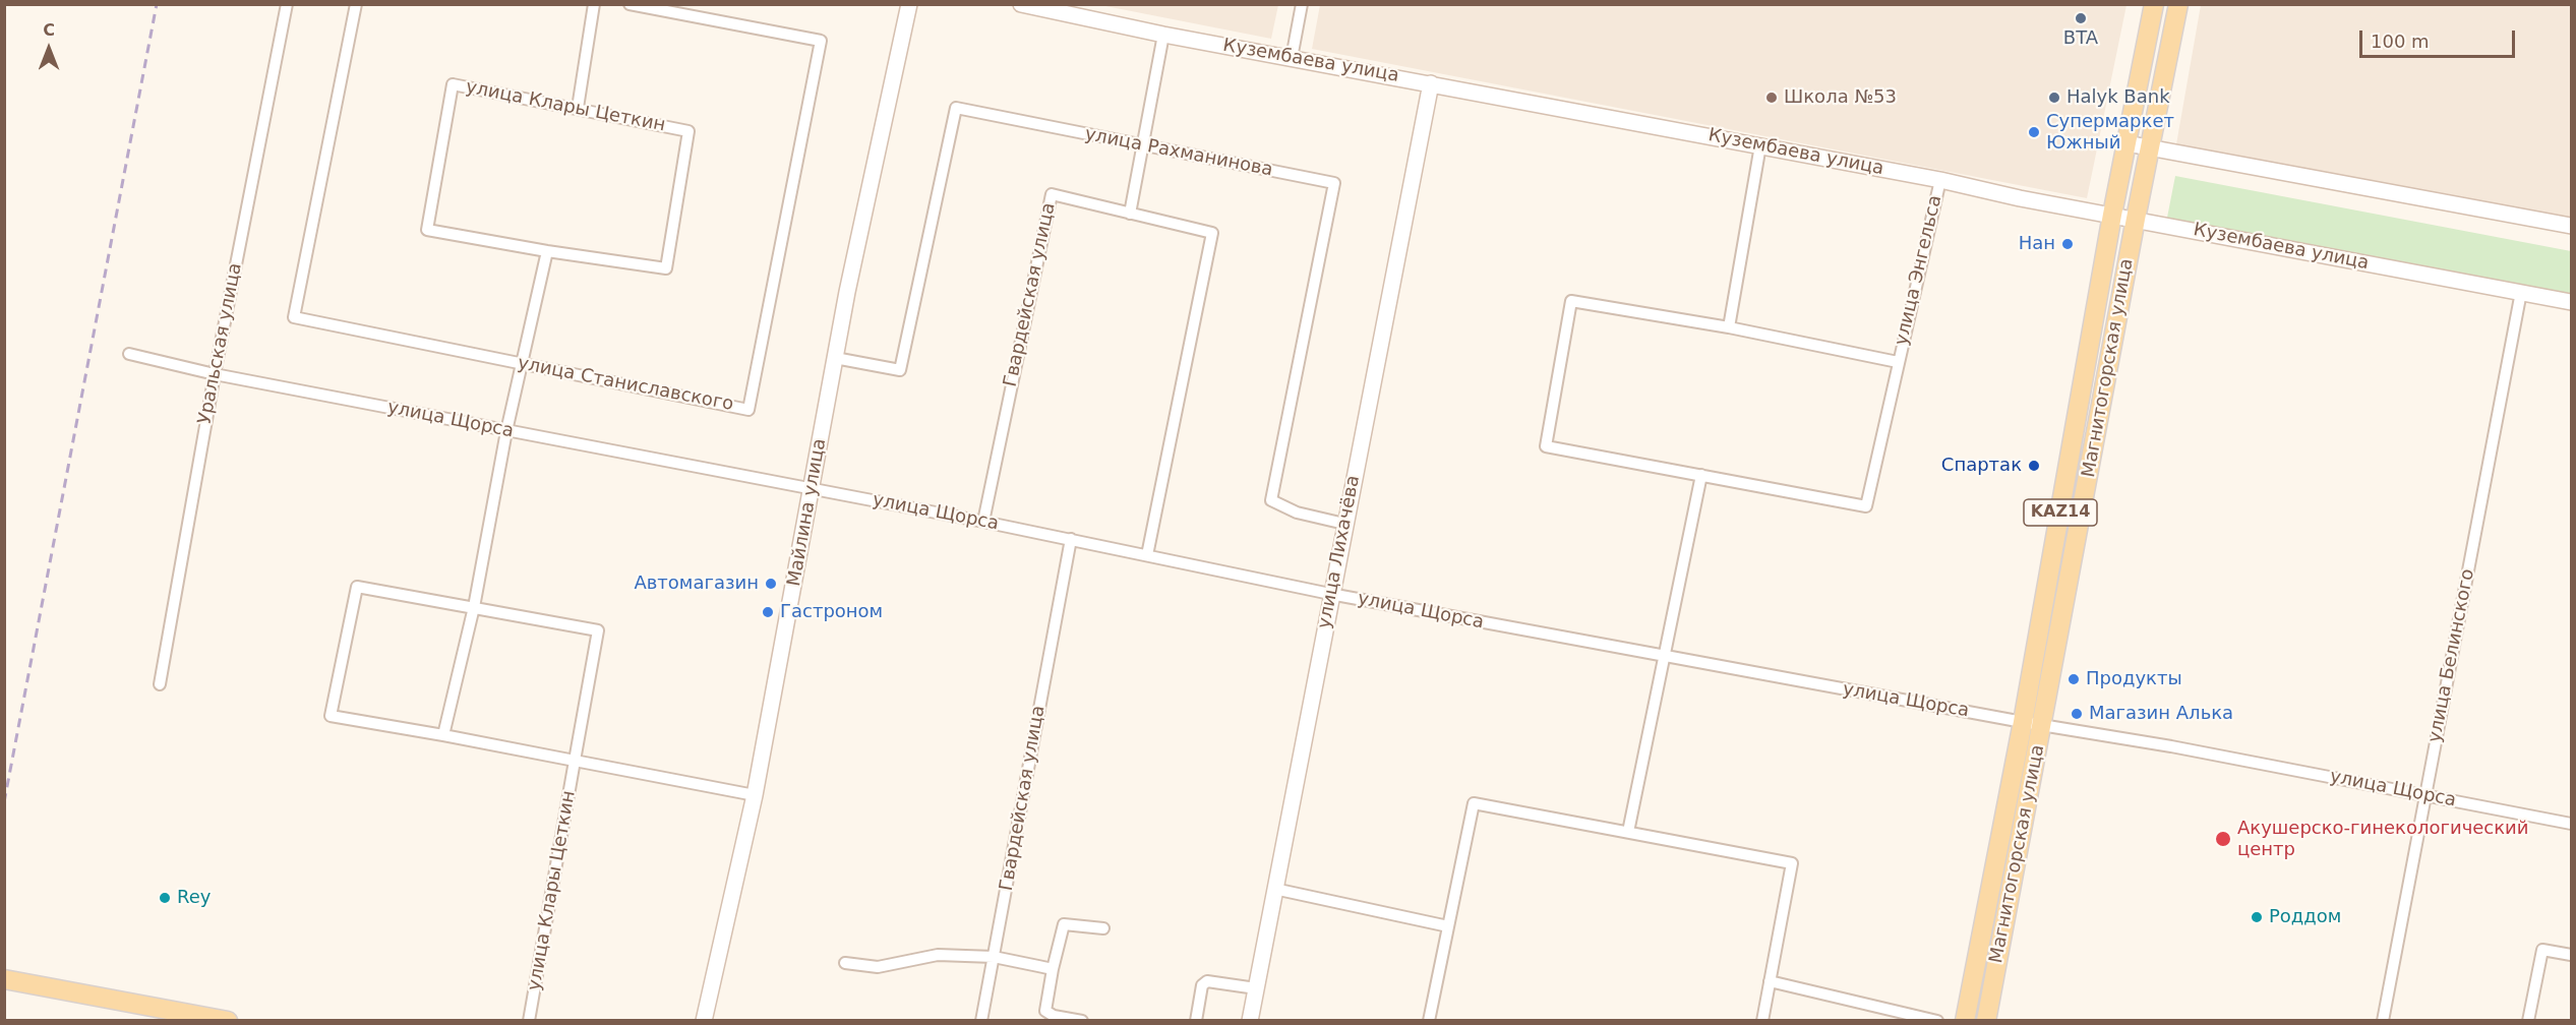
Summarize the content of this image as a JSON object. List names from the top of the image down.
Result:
{
  "streets": {
    "main road": ["Магнитогорская улица", "KAZ14"],
    "street": [
      "Кузембаева улица",
      "улица Клары Цеткин",
      "улица Рахманинова",
      "улица Энгельса",
      "Гвардейская улица",
      "Уральская улица",
      "улица Станиславского",
      "улица Щорса",
      "Майлина улица",
      "улица Лихачёва",
      "улица Белинского"
    ]
  },
  "crossings": [
    ["Кузембаева улица", "улица Энгельса"],
    ["Кузембаева улица", "Магнитогорская улица"],
    ["Кузембаева улица", "улица Лихачёва"],
    ["Кузембаева улица", "улица Белинского"],
    ["улица Клары Цеткин", "Майлина улица"],
    ["улица Рахманинова", "Майлина улица"],
    ["улица Рахманинова", "улица Лихачёва"],
    ["Гвардейская улица", "улица Щорса"],
    ["Уральская улица", "улица Щорса"],
    ["Магнитогорская улица", "улица Щорса"],
    ["улица Щорса", "Майлина улица"],
    ["улица Щорса", "улица Лихачёва"],
    ["улица Щорса", "улица Белинского"]
  ],
  "places": [
    "BTA",
    "Школа №53",
    "Halyk Bank",
    "Супермаркет Южный",
    "Нан",
    "Спартак",
    "Автомагазин",
    "Гастроном",
    "Продукты",
    "Магазин Алька",
    "Акушерско-гинекологический центр",
    "Rey",
    "Роддом"
  ],
  "scale_bar": "100 m",
  "north": "top"
}
